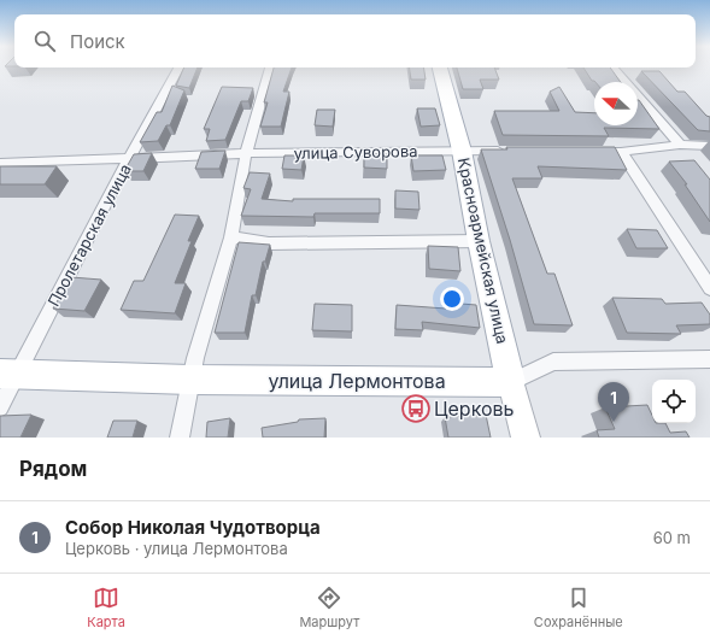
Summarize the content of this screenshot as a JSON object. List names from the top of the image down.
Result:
{
  "streets": {
    "main road": ["Красноармейская улица", "улица Лермонтова"],
    "street": ["улица Суворова", "Пролетарская улица"]
  },
  "crossings": [
    ["улица Суворова", "Пролетарская улица"],
    ["улица Суворова", "Красноармейская улица"],
    ["Пролетарская улица", "улица Лермонтова"],
    ["Красноармейская улица", "улица Лермонтова"]
  ],
  "places": {
    "bus stop": ["Церковь"]
  },
  "north": "left",
  "page": {
    "search": "Поиск",
    "pins": "1",
    "heading": "Рядом",
    "list": [
      {
        "mark": "1",
        "name": "Собор Николая Чудотворца",
        "note": "Церковь · улица Лермонтова",
        "value": "60 m"
      }
    ],
    "nav": ["Карта", "Маршрут", "Сохранённые"]
  }
}
